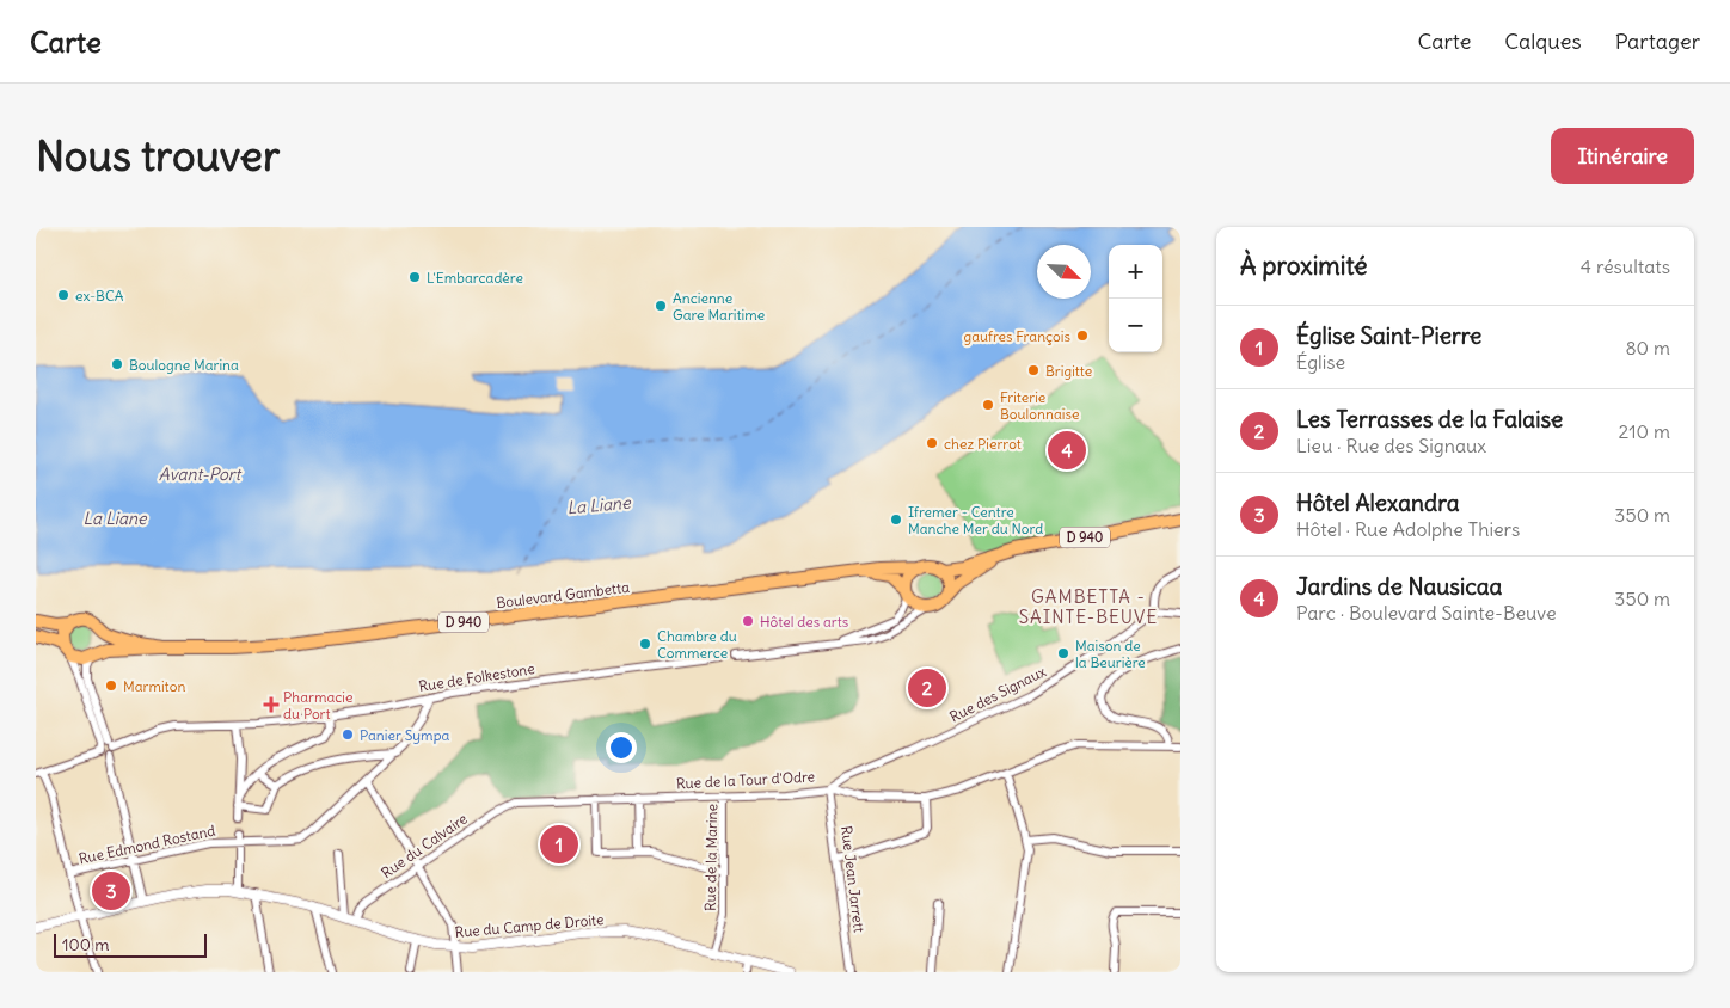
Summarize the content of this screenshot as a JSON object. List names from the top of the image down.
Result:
{
  "streets": {
    "main road": ["D 940", "Boulevard Gambetta"],
    "street": [
      "Rue de Folkestone",
      "Rue des Signaux",
      "Rue de la Tour d'Odre",
      "Rue Edmond Rostand",
      "Rue du Calvaire",
      "Rue de la Marine",
      "Rue Jean Jarrett",
      "Rue du Camp de Droite"
    ]
  },
  "crossings": [
    ["D 940", "Boulevard Gambetta"],
    ["Rue de Folkestone", "Rue Edmond Rostand"],
    ["Rue des Signaux", "Rue de la Tour d'Odre"],
    ["Rue des Signaux", "Rue Jean Jarrett"],
    ["Rue de la Tour d'Odre", "Rue du Calvaire"],
    ["Rue de la Tour d'Odre", "Rue de la Marine"],
    ["Rue de la Tour d'Odre", "Rue Jean Jarrett"],
    ["Rue Edmond Rostand", "Rue du Camp de Droite"],
    ["Rue du Calvaire", "Rue du Camp de Droite"],
    ["Rue de la Marine", "Rue du Camp de Droite"]
  ],
  "districts": ["GAMBETTA - SAINTE-BEUVE"],
  "water": ["Avant-Port", "La Liane"],
  "places": {
    "other": [
      "L'Embarcadère",
      "ex-BCA",
      "Ancienne Gare Maritime",
      "gaufres François",
      "Boulogne Marina",
      "Brigitte",
      "Friterie Boulonnaise",
      "chez Pierrot",
      "Ifremer - Centre Manche Mer du Nord",
      "Hôtel des arts",
      "Chambre du Commerce",
      "Maison de la Beurière",
      "Marmiton",
      "Panier Sympa"
    ],
    "health": ["Pharmacie du Port"]
  },
  "scale_bar": "100 m",
  "north": "bottom right",
  "page": {
    "header": "Carte",
    "nav": ["Carte", "Calques", "Partager"],
    "buttons": "Itinéraire",
    "title": "Nous trouver",
    "heading": ["À proximité", "4 résultats"],
    "map_buttons": ["+", "−"],
    "list": [
      {
        "mark": "1",
        "name": "Église Saint-Pierre",
        "note": "Église",
        "value": "80 m"
      },
      {
        "mark": "2",
        "name": "Les Terrasses de la Falaise",
        "note": "Lieu · Rue des Signaux",
        "value": "210 m"
      },
      {
        "mark": "3",
        "name": "Hôtel Alexandra",
        "note": "Hôtel · Rue Adolphe Thiers",
        "value": "350 m"
      },
      {
        "mark": "4",
        "name": "Jardins de Nausicaa",
        "note": "Parc · Boulevard Sainte-Beuve",
        "value": "350 m"
      }
    ],
    "pins": [
      "4",
      "2",
      "1",
      "3"
    ],
    "scale": "100 m"
  }
}
